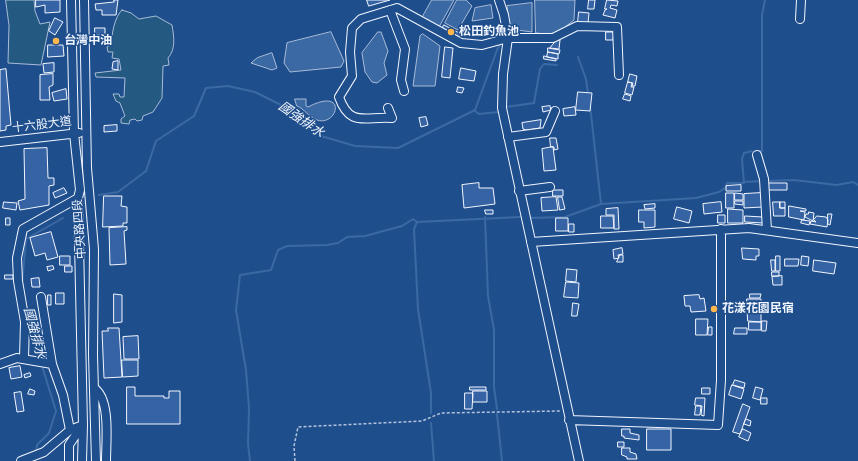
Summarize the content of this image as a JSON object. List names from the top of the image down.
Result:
{
  "streets": {
    "street": ["十六股大道", "中央路四段"]
  },
  "crossings": [
    ["十六股大道", "中央路四段"]
  ],
  "water": ["國強排水"],
  "places": ["松田釣魚池", "台灣中油", "花漾花園民宿"]
}
